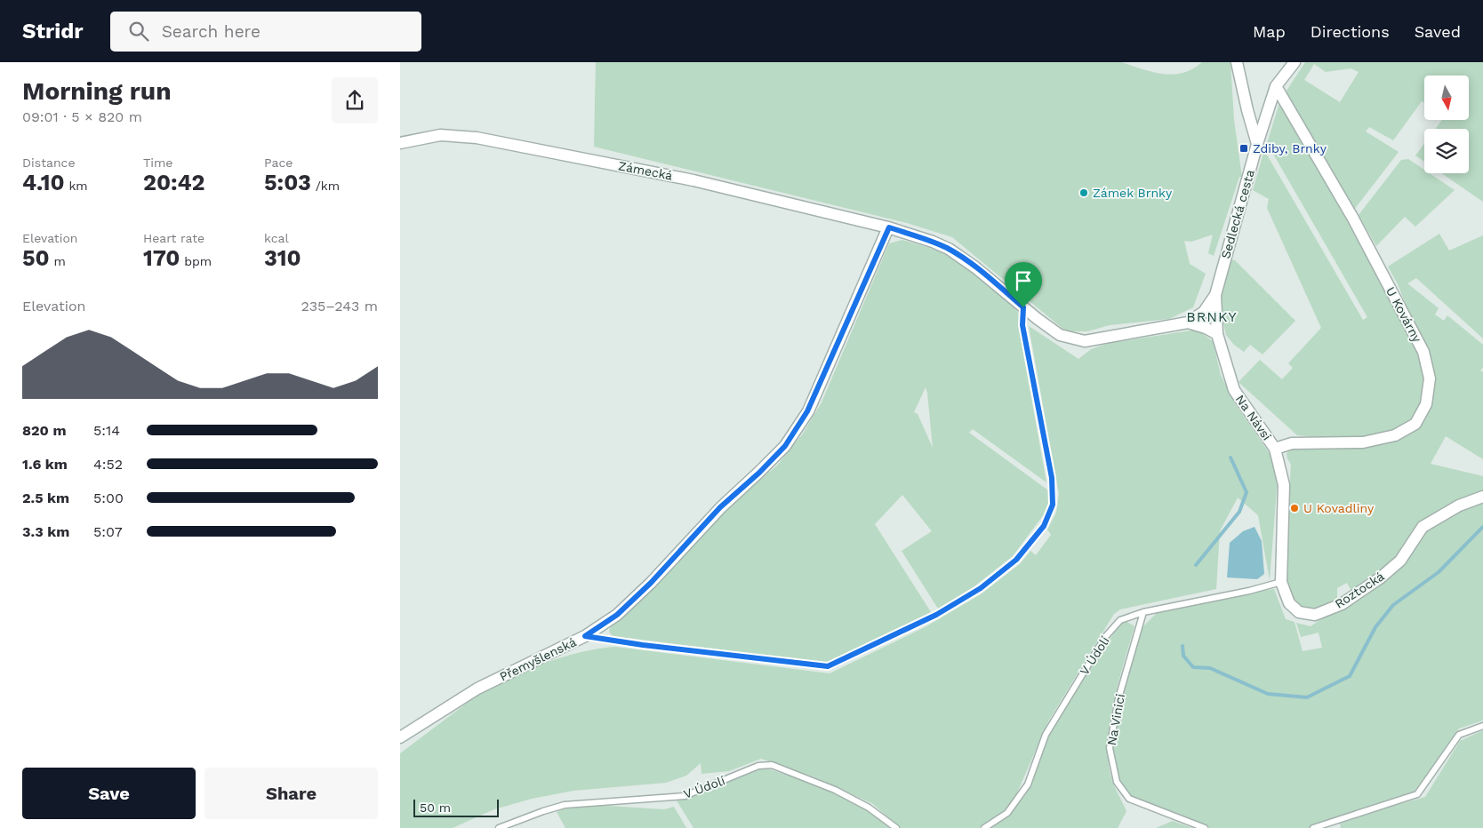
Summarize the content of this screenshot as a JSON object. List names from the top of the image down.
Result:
{
  "streets": {
    "street": [
      "Zámecká",
      "Sedlecká cesta",
      "U Kovárny",
      "Na Návsi",
      "Roztocká",
      "Přemyšlenská"
    ],
    "lane": ["V Údolí", "Na Vinici"]
  },
  "crossings": [
    ["Zámecká", "Přemyšlenská"],
    ["Sedlecká cesta", "U Kovárny"],
    ["Sedlecká cesta", "Na Návsi"],
    ["U Kovárny", "Na Návsi"],
    ["U Kovárny", "Roztocká"],
    ["Na Návsi", "Roztocká"],
    ["Roztocká", "V Údolí"],
    ["V Údolí", "Na Vinici"]
  ],
  "districts": ["BRNKY"],
  "places": {
    "transit": ["Zdiby, Brnky"],
    "other": ["Zámek Brnky", "U Kovadliny"]
  },
  "scale_bar": "50 m",
  "north": "bottom",
  "page": {
    "header": "Stridr",
    "search": "Search here",
    "nav": ["Map", "Directions", "Saved"],
    "heading": ["Morning run", "09:01 · 5 × 820 m"],
    "stats": [
      ["Distance", "4.10 km"],
      ["Time", "20:42"],
      ["Pace", "5:03 /km"],
      ["Elevation", "50 m"],
      ["Heart rate", "170 bpm"],
      ["kcal", "310"]
    ],
    "chart": ["Elevation", "235–243 m"],
    "list": [
      {
        "name": "820 m",
        "note": "5:14"
      },
      {
        "name": "1.6 km",
        "note": "4:52"
      },
      {
        "name": "2.5 km",
        "note": "5:00"
      },
      {
        "name": "3.3 km",
        "note": "5:07"
      }
    ],
    "buttons": ["Save", "Share"],
    "scale": "50 m"
  }
}
